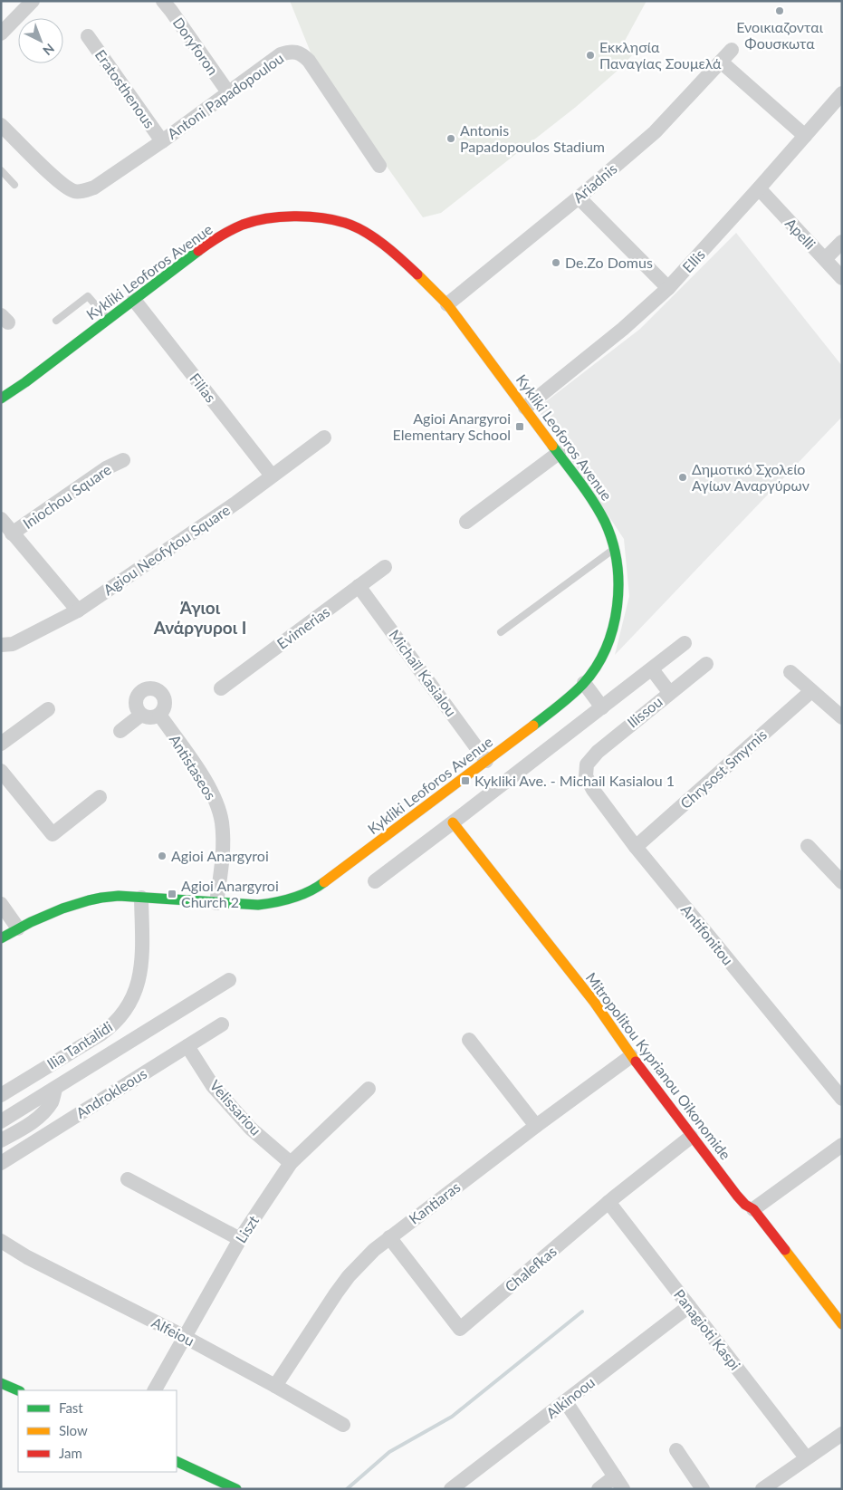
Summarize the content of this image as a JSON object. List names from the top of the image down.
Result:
{
  "streets": {
    "street": [
      "Doryforon",
      "Eratosthenous",
      "Antoni Papadopoulou",
      "Ariadnis",
      "Apelli",
      "Ellis",
      "Kykliki Leoforos Avenue",
      "Filias",
      "Iniochou Square",
      "Agiou Neofytou Square",
      "Evimerias",
      "Michaïl Kasialou",
      "Ilissou",
      "Antistaseos",
      "Chrysost Smyrnis",
      "Antifonitou",
      "Ilia Tantalidi",
      "Mitropolitou Kyprianou Oikonomide",
      "Androkleous",
      "Velissariou",
      "Kantiaras",
      "Liszt",
      "Chalefkas",
      "Panagioti Kaspi",
      "Alfeiou",
      "Alkinoou"
    ]
  },
  "crossings": [
    ["Doryforon", "Antoni Papadopoulou"],
    ["Eratosthenous", "Antoni Papadopoulou"],
    ["Ariadnis", "Kykliki Leoforos Avenue"],
    ["Apelli", "Ellis"],
    ["Ellis", "Kykliki Leoforos Avenue"],
    ["Kykliki Leoforos Avenue", "Filias"],
    ["Kykliki Leoforos Avenue", "Michaïl Kasialou"],
    ["Kykliki Leoforos Avenue", "Antistaseos"],
    ["Kykliki Leoforos Avenue", "Ilia Tantalidi"],
    ["Filias", "Agiou Neofytou Square"],
    ["Evimerias", "Michaïl Kasialou"],
    ["Ilissou", "Antifonitou"],
    ["Chrysost Smyrnis", "Antifonitou"],
    ["Mitropolitou Kyprianou Oikonomide", "Kantiaras"],
    ["Mitropolitou Kyprianou Oikonomide", "Chalefkas"],
    ["Androkleous", "Velissariou"],
    ["Velissariou", "Liszt"],
    ["Kantiaras", "Chalefkas"],
    ["Kantiaras", "Alfeiou"],
    ["Liszt", "Alfeiou"],
    ["Chalefkas", "Panagioti Kaspi"],
    ["Panagioti Kaspi", "Alkinoou"]
  ],
  "districts": ["Άγιοι Ανάργυροι Ι"],
  "places": {
    "other": [
      "Ενοικιαζονται Φουσκωτα",
      "Εκκλησία Παναγίας Σουμελά",
      "Antonis Papadopoulos Stadium",
      "De.Zo Domus",
      "Δημοτικό Σχολείο Αγίων Αναργύρων",
      "Agioi Anargyroi"
    ],
    "transit": ["Agioi Anargyroi Elementary School", "Kykliki Ave. - Michail Kasialou 1", "Agioi Anargyroi Church 2"]
  },
  "legend": ["Fast", "Slow", "Jam"],
  "north": "bottom right"
}
